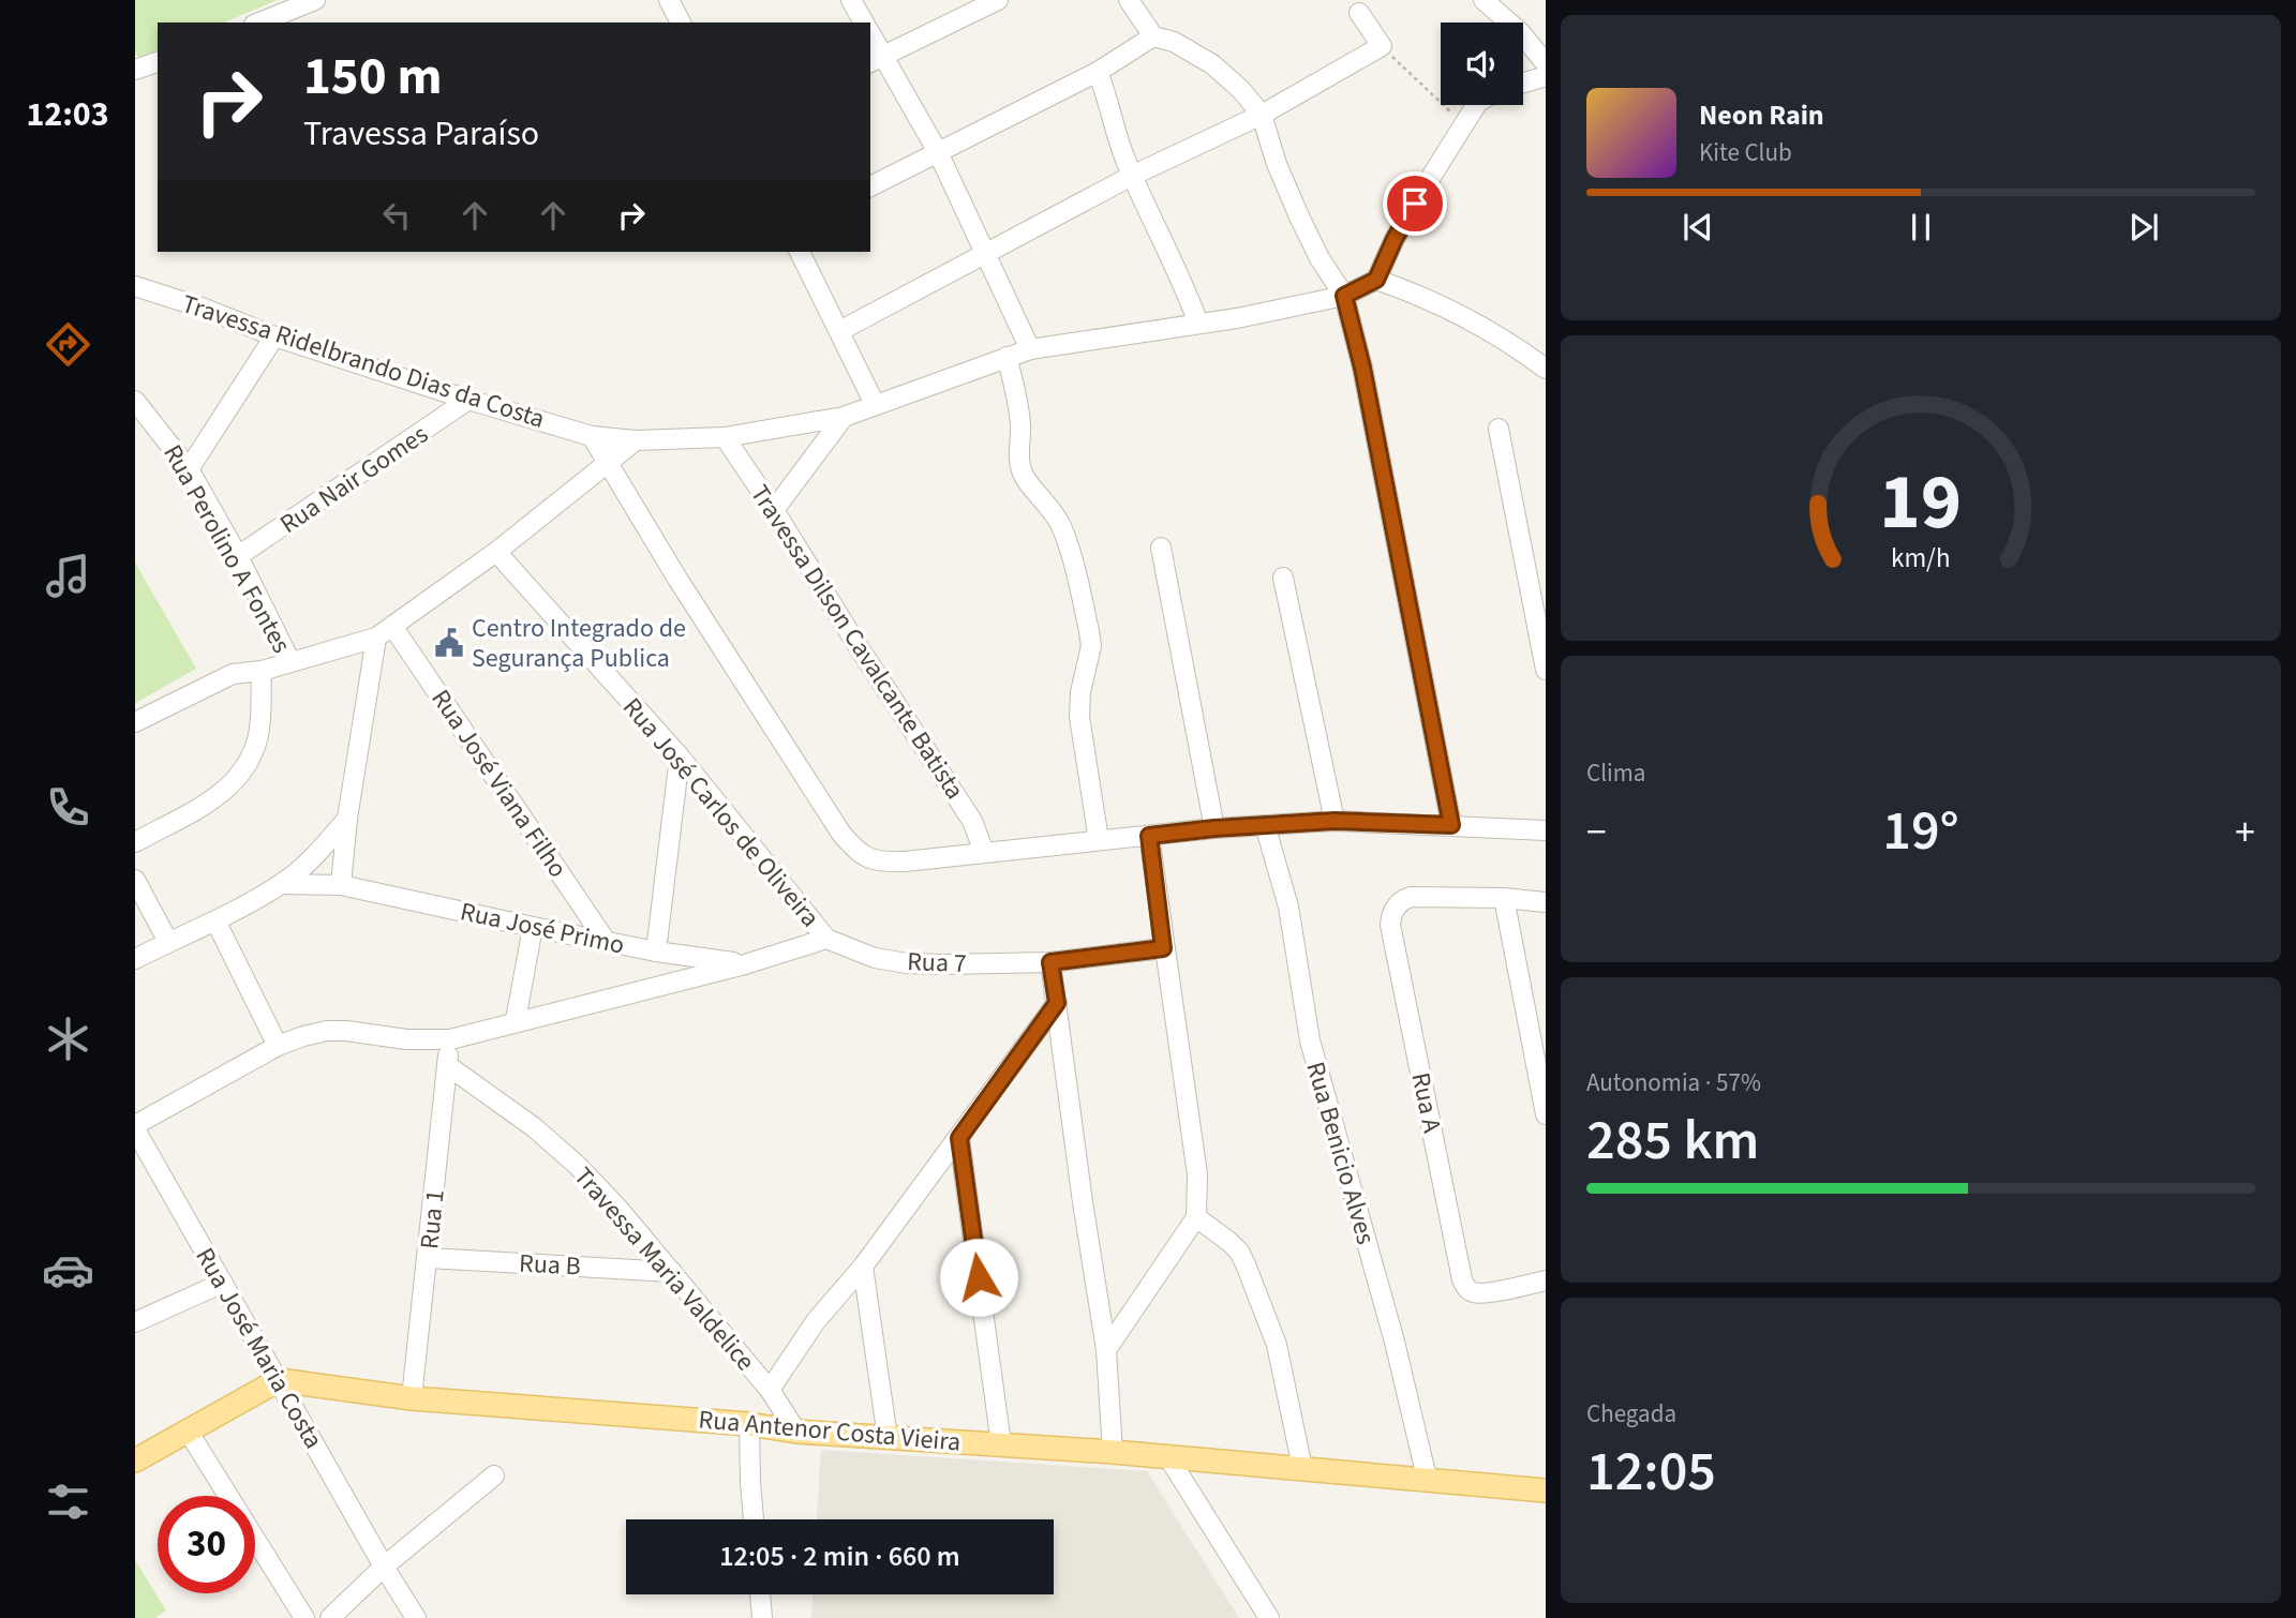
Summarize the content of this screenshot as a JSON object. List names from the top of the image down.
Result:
{
  "streets": {
    "main road": ["Rua Antenor Costa Vieira"],
    "street": [
      "Travessa Ridelbrando Dias da Costa",
      "Rua Nair Gomes",
      "Rua Perolino A Fontes",
      "Travessa Dilson Cavalcante Batista",
      "Rua José Viana Filho",
      "Rua José Carlos de Oliveira",
      "Rua José Primo",
      "Rua 7",
      "Rua A",
      "Rua Benicio Alves",
      "Rua 1",
      "Rua B",
      "Travessa Maria Valdelice",
      "Rua José Maria Costa"
    ]
  },
  "crossings": [
    ["Travessa Ridelbrando Dias da Costa", "Rua Nair Gomes"],
    ["Travessa Ridelbrando Dias da Costa", "Travessa Dilson Cavalcante Batista"],
    ["Rua Nair Gomes", "Rua Perolino A Fontes"],
    ["Rua José Viana Filho", "Rua José Primo"],
    ["Rua José Carlos de Oliveira", "Rua 7"],
    ["Rua Benicio Alves", "Rua Antenor Costa Vieira"],
    ["Rua 1", "Rua B"],
    ["Rua 1", "Travessa Maria Valdelice"],
    ["Rua 1", "Rua Antenor Costa Vieira"],
    ["Rua B", "Travessa Maria Valdelice"],
    ["Travessa Maria Valdelice", "Rua Antenor Costa Vieira"],
    ["Rua José Maria Costa", "Rua Antenor Costa Vieira"]
  ],
  "places": {
    "public building": ["Centro Integrado de Segurança Publica"]
  },
  "page": {
    "tabs": "12:03",
    "turn": ["150 m", "Travessa Paraíso"],
    "song": ["Neon Rain", "Kite Club"],
    "tile": [
      "Clima",
      ["Autonomia · 57%", "285 km"],
      ["Chegada", "12:05"]
    ],
    "heat": ["−", "19°", "+"],
    "limit": "30",
    "trip": "12:05 · 2 min · 660 m",
    "gauge": ["19", "km/h"]
  }
}
